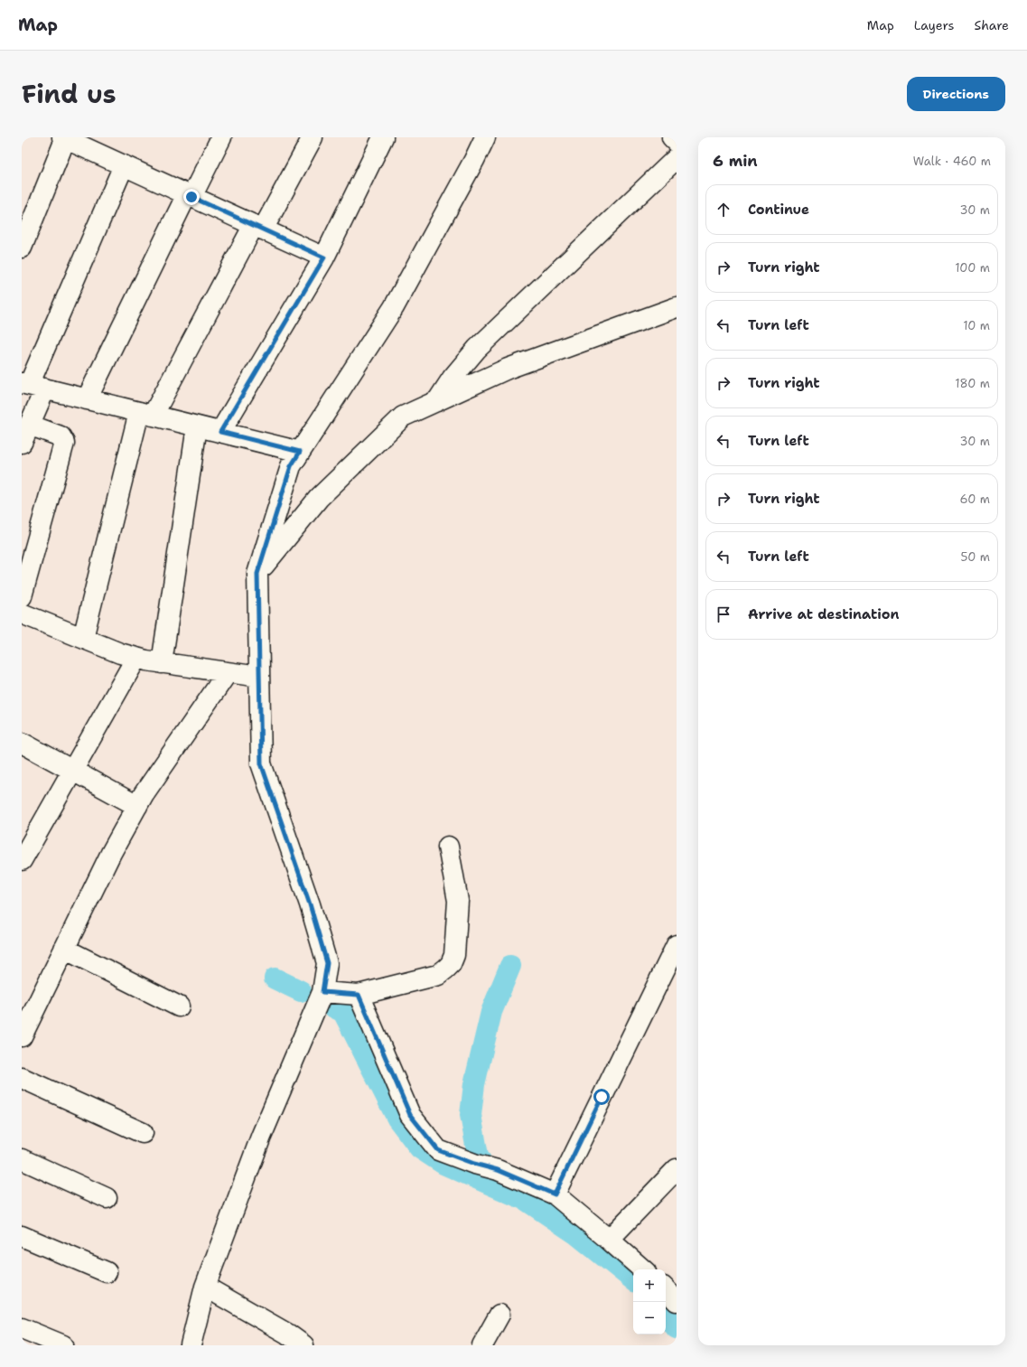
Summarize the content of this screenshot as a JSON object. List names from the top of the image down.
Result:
{
  "page": {
    "header": "Map",
    "nav": ["Map", "Layers", "Share"],
    "title": "Find us",
    "buttons": "Directions",
    "heading": ["6 min", "Walk · 460 m"],
    "list": [
      ["Continue", "30 m"],
      ["Turn right", "100 m"],
      ["Turn left", "10 m"],
      ["Turn right", "180 m"],
      ["Turn left", "30 m"],
      ["Turn right", "60 m"],
      ["Turn left", "50 m"],
      "Arrive at destination"
    ],
    "map_buttons": ["+", "−"]
  }
}
